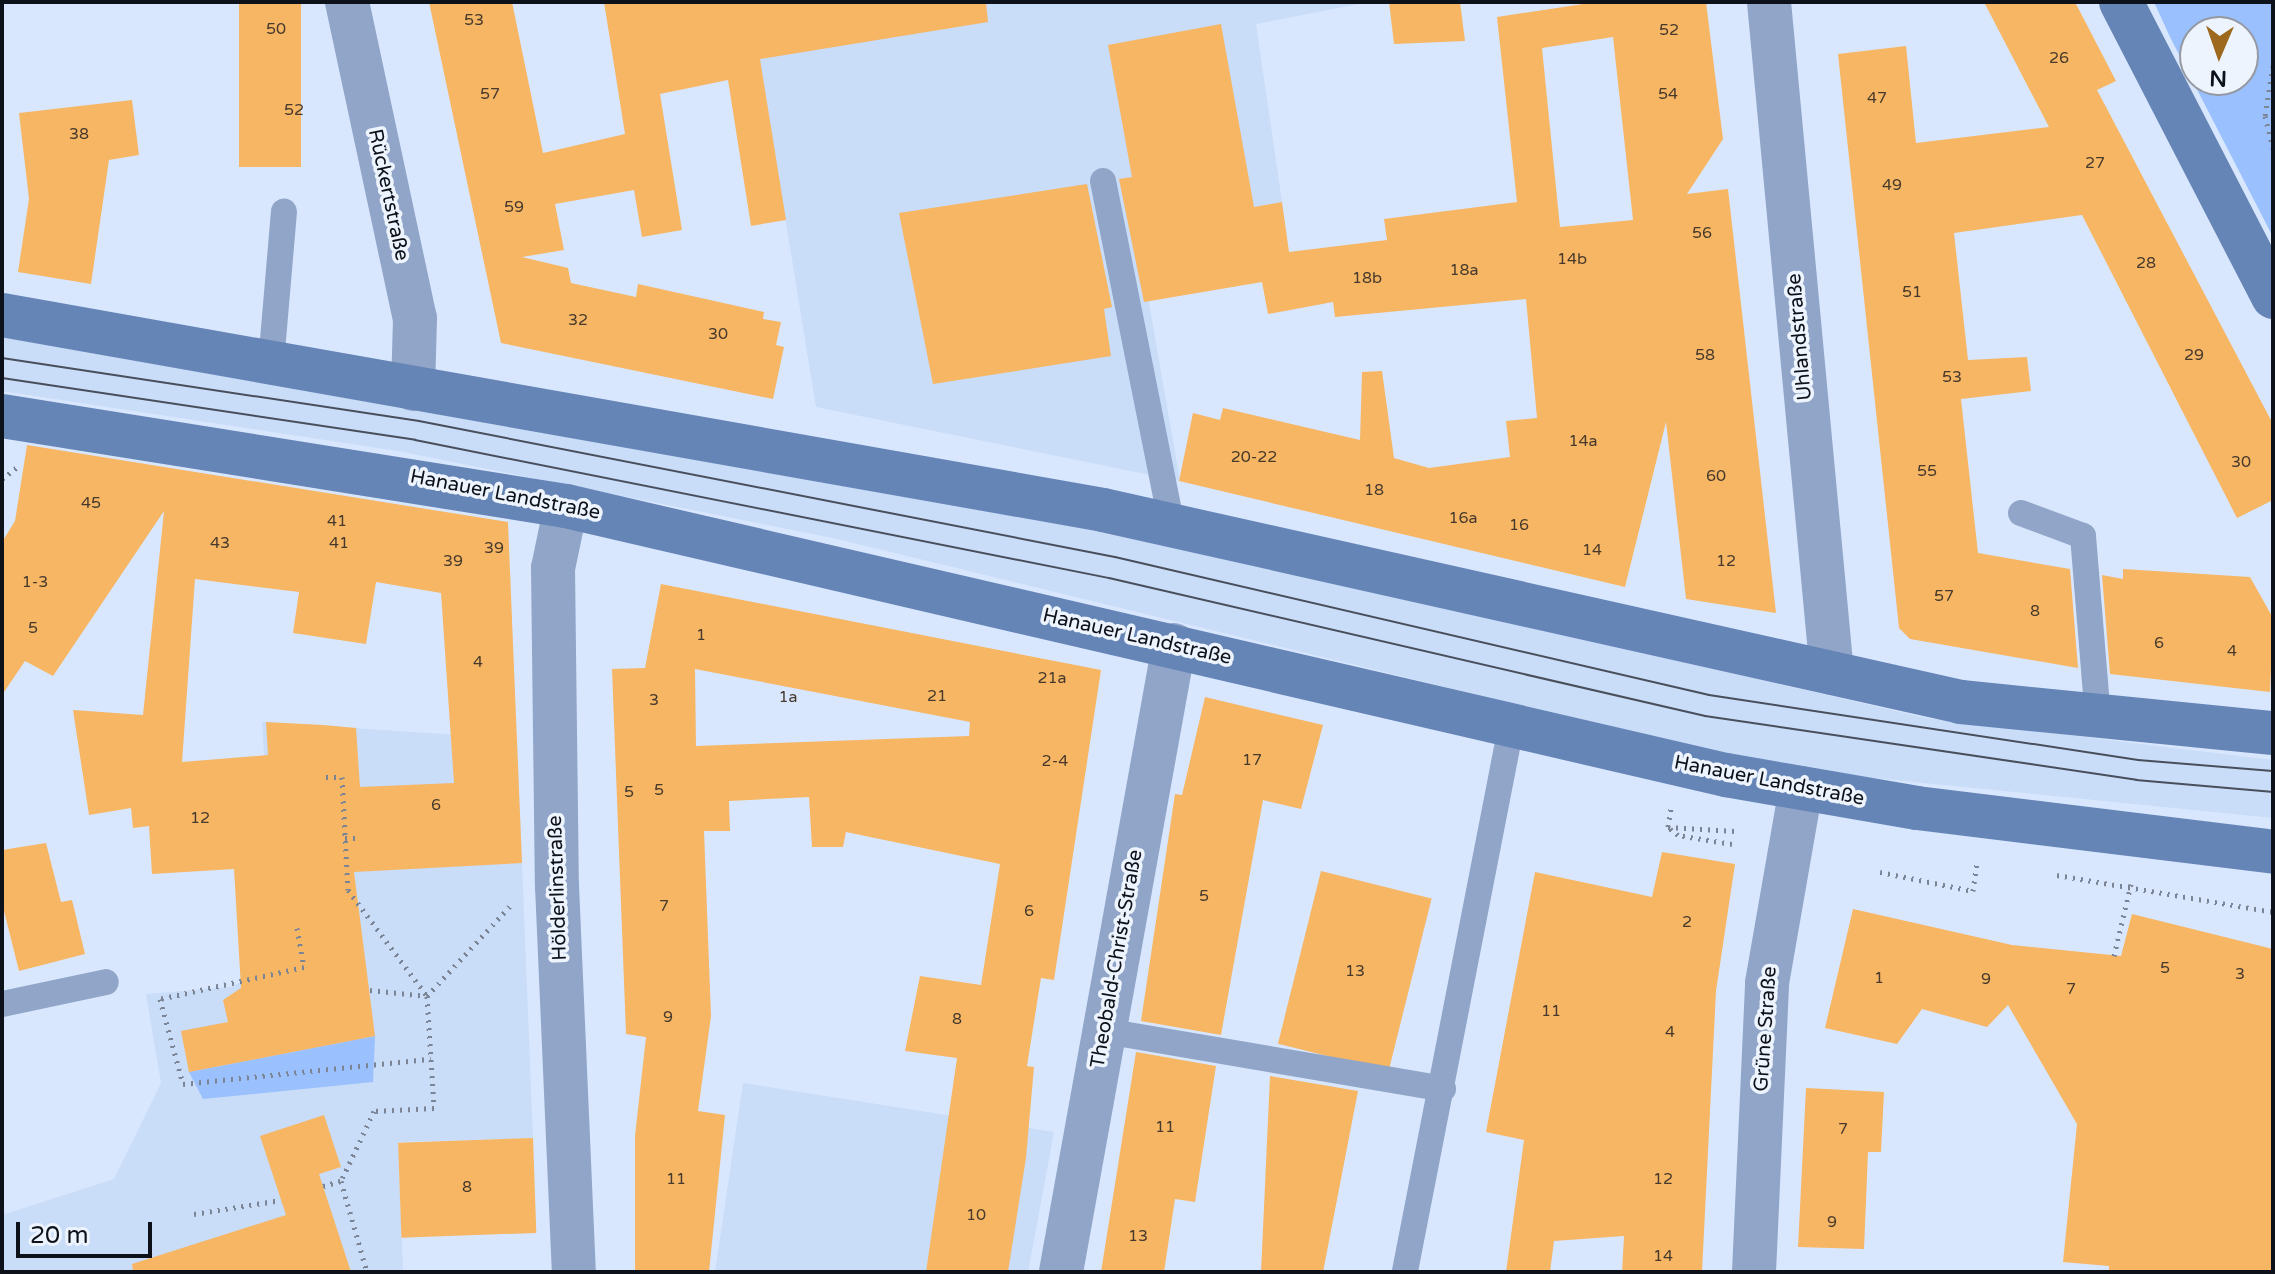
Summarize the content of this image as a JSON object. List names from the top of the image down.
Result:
{
  "streets": {
    "main road": ["Hanauer Landstraße"],
    "street": [
      "Rückertstraße",
      "Uhlandstraße",
      "Hölderlinstraße",
      "Theobald-Christ-Straße",
      "Grüne Straße"
    ]
  },
  "crossings": [
    ["Hanauer Landstraße", "Hölderlinstraße"],
    ["Hanauer Landstraße", "Theobald-Christ-Straße"],
    ["Hanauer Landstraße", "Grüne Straße"]
  ],
  "house_numbers": [
    "53",
    "50",
    "52",
    "26",
    "57",
    "54",
    "47",
    "52",
    "38",
    "27",
    "49",
    "59",
    "56",
    "14b",
    "28",
    "18a",
    "18b",
    "51",
    "32",
    "30",
    "58",
    "29",
    "53",
    "14a",
    "20-22",
    "30",
    "55",
    "60",
    "18",
    "45",
    "16a",
    "41",
    "16",
    "43",
    "41",
    "39",
    "14",
    "39",
    "12",
    "1-3",
    "57",
    "8",
    "5",
    "1",
    "6",
    "4",
    "4",
    "21a",
    "21",
    "1a",
    "3",
    "17",
    "2-4",
    "5",
    "5",
    "6",
    "12",
    "5",
    "7",
    "6",
    "2",
    "5",
    "13",
    "3",
    "1",
    "9",
    "7",
    "11",
    "9",
    "8",
    "4",
    "11",
    "7",
    "11",
    "12",
    "8",
    "10",
    "9",
    "13",
    "14"
  ],
  "scale_bar": "20 m",
  "north": "bottom"
}
